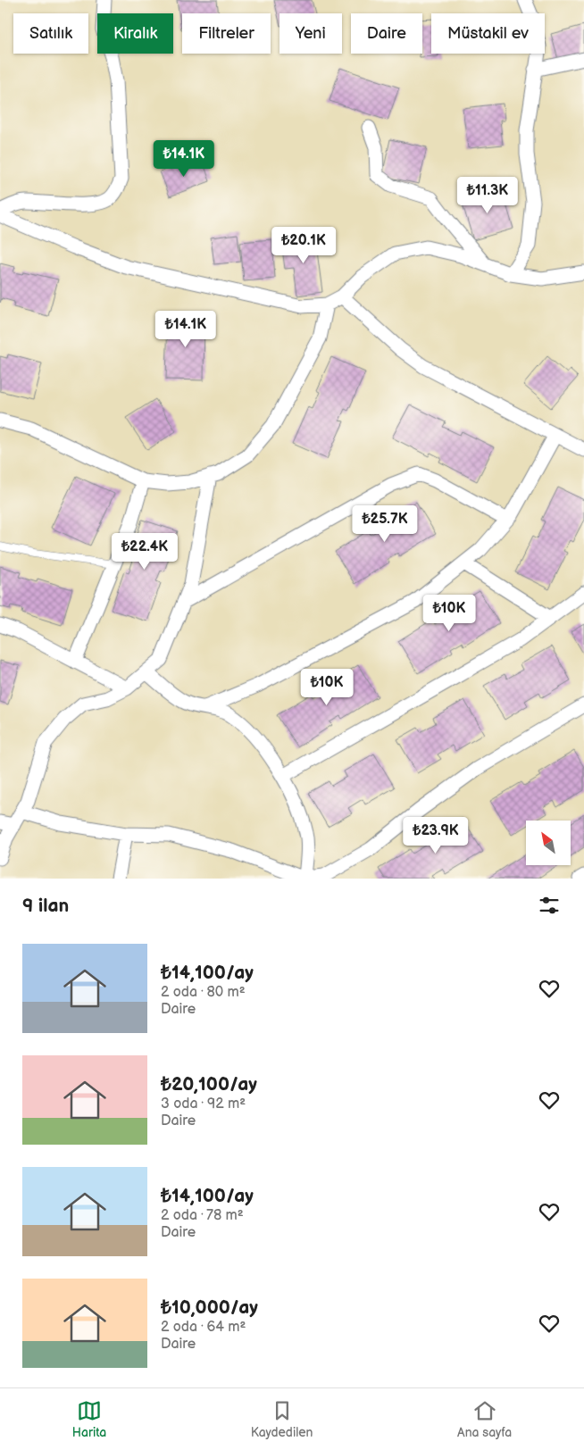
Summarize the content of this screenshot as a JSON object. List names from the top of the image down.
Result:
{
  "north": "top left",
  "page": {
    "chip": [
      "Satılık",
      "Kiralık",
      "Filtreler",
      "Yeni",
      "Daire",
      "Müstakil ev"
    ],
    "price": [
      "₺14.1K",
      "₺11.3K",
      "₺20.1K",
      "₺14.1K",
      "₺25.7K",
      "₺22.4K",
      "₺10K",
      "₺10K",
      "₺23.9K"
    ],
    "heading": "9 ilan",
    "list": [
      {
        "name": "₺14,100/ay",
        "note": "2 oda · 80 m² · Daire"
      },
      {
        "name": "₺20,100/ay",
        "note": "3 oda · 92 m² · Daire"
      },
      {
        "name": "₺14,100/ay",
        "note": "2 oda · 78 m² · Daire"
      },
      {
        "name": "₺10,000/ay",
        "note": "2 oda · 64 m² · Daire"
      }
    ],
    "tabs": ["Harita", "Kaydedilen", "Ana sayfa"]
  }
}
